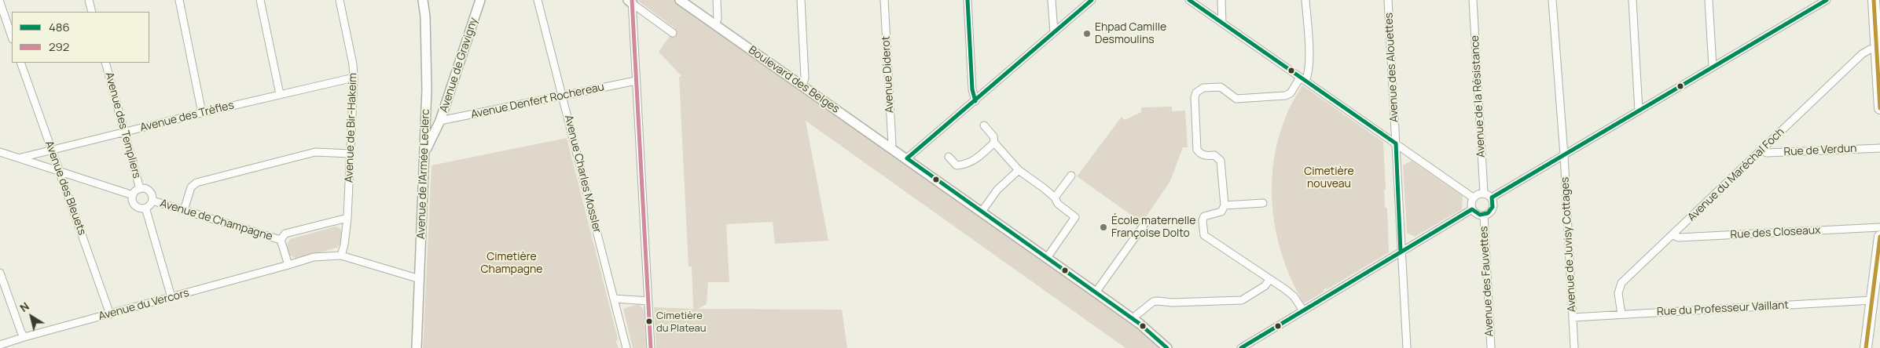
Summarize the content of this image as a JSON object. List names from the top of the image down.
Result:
{
  "streets": {
    "street": [
      "Avenue de Gravigny",
      "Avenue des Alouettes",
      "Avenue Diderot",
      "Boulevard des Belges",
      "Avenue de la Résistance",
      "Avenue Denfert Rochereau",
      "Avenue des Trèfles",
      "Avenue des Templiers",
      "Avenue de Bir-Hakeim",
      "Rue de Verdun",
      "Avenue de l'Armée Leclerc",
      "Avenue Charles Mossler",
      "Avenue du Maréchal Foch",
      "Avenue des Bleuets",
      "Avenue de Champagne",
      "Rue des Closeaux",
      "Avenue de Juvisy Cottages",
      "Avenue des Fauvettes",
      "Avenue du Vercors",
      "Rue du Professeur Vaillant"
    ]
  },
  "crossings": [
    ["Avenue de Gravigny", "Avenue Denfert Rochereau"],
    ["Avenue de Gravigny", "Avenue de l'Armée Leclerc"],
    ["Avenue Diderot", "Boulevard des Belges"],
    ["Avenue de la Résistance", "Avenue des Fauvettes"],
    ["Avenue Denfert Rochereau", "Avenue Charles Mossler"],
    ["Avenue des Trèfles", "Avenue des Templiers"],
    ["Avenue des Trèfles", "Avenue de Bir-Hakeim"],
    ["Avenue des Trèfles", "Avenue des Bleuets"],
    ["Avenue des Templiers", "Avenue de Champagne"],
    ["Avenue de Bir-Hakeim", "Avenue du Vercors"],
    ["Rue de Verdun", "Avenue du Maréchal Foch"],
    ["Avenue du Maréchal Foch", "Rue des Closeaux"],
    ["Avenue du Maréchal Foch", "Rue du Professeur Vaillant"],
    ["Avenue des Bleuets", "Avenue du Vercors"],
    ["Avenue de Juvisy Cottages", "Rue du Professeur Vaillant"]
  ],
  "parks": ["Cimetière nouveau", "Cimetière Champagne"],
  "places": ["Ehpad Camille Desmoulins", "École maternelle Françoise Dolto", "Cimetière du Plateau"],
  "lines": ["transit line 486", "transit line 292"],
  "legend": ["486", "292"],
  "north": "top left"
}
